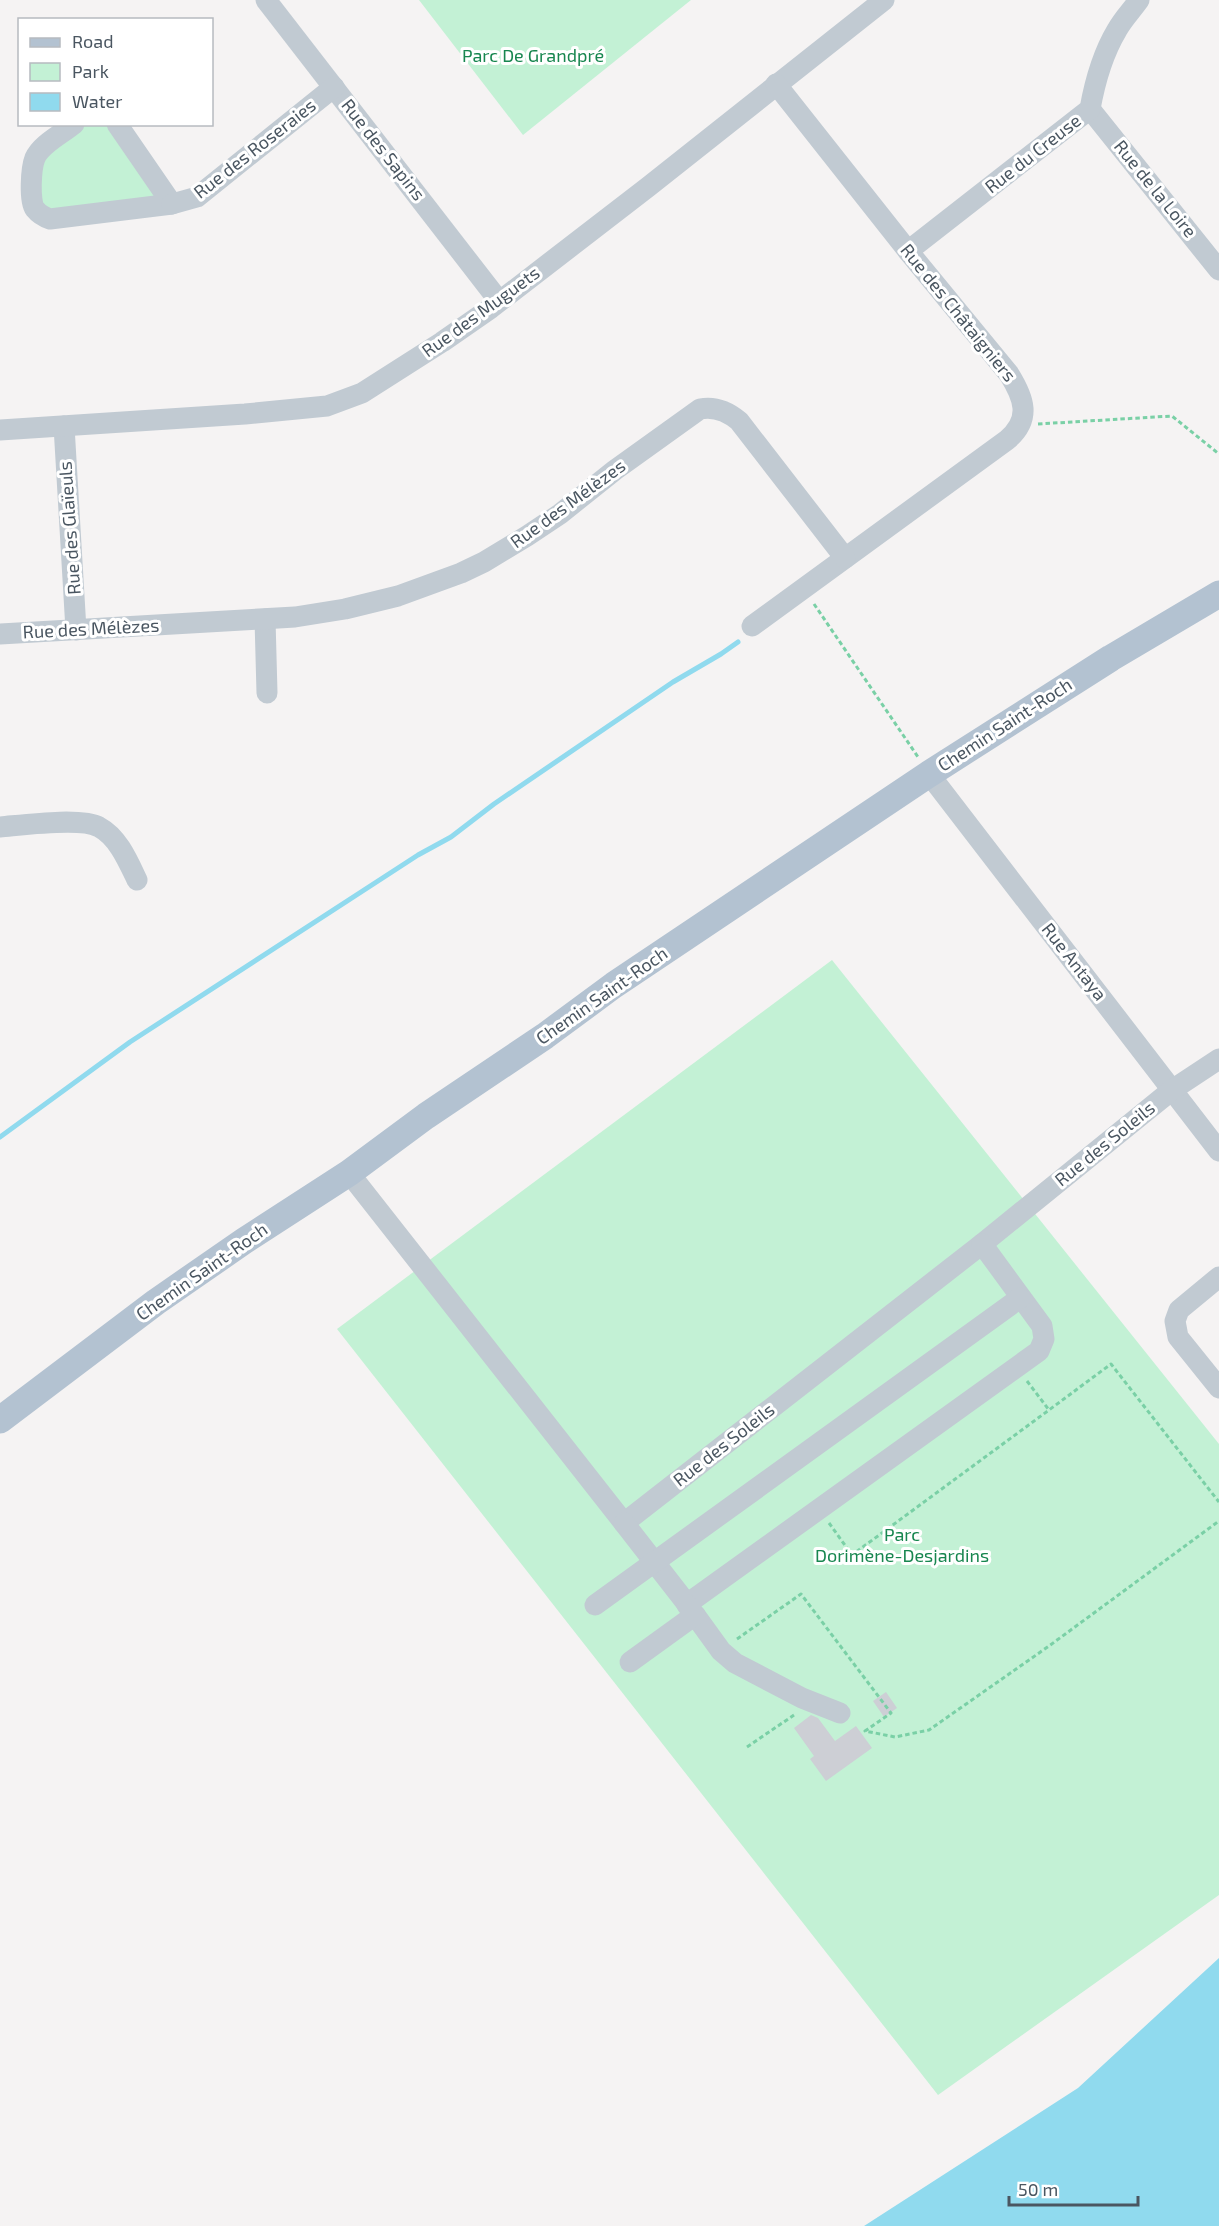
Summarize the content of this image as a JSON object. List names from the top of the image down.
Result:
{
  "streets": {
    "main road": ["Chemin Saint-Roch"],
    "street": [
      "Rue des Roseraies",
      "Rue des Sapins",
      "Rue du Creuse",
      "Rue de la Loire",
      "Rue des Muguets",
      "Rue des Châtaigniers",
      "Rue des Mélèzes",
      "Rue des Glaïeuls",
      "Rue Antaya",
      "Rue des Soleils"
    ]
  },
  "crossings": [
    ["Rue des Roseraies", "Rue des Sapins"],
    ["Rue des Sapins", "Rue des Muguets"],
    ["Rue du Creuse", "Rue de la Loire"],
    ["Rue du Creuse", "Rue des Châtaigniers"],
    ["Rue des Muguets", "Rue des Châtaigniers"],
    ["Rue des Muguets", "Rue des Glaïeuls"],
    ["Rue des Mélèzes", "Rue des Glaïeuls"],
    ["Chemin Saint-Roch", "Rue Antaya"],
    ["Rue Antaya", "Rue des Soleils"]
  ],
  "parks": ["Parc De Grandpré", "Parc Dorimène-Desjardins"],
  "legend": ["Road", "Park", "Water"],
  "scale_bar": "50 m"
}
